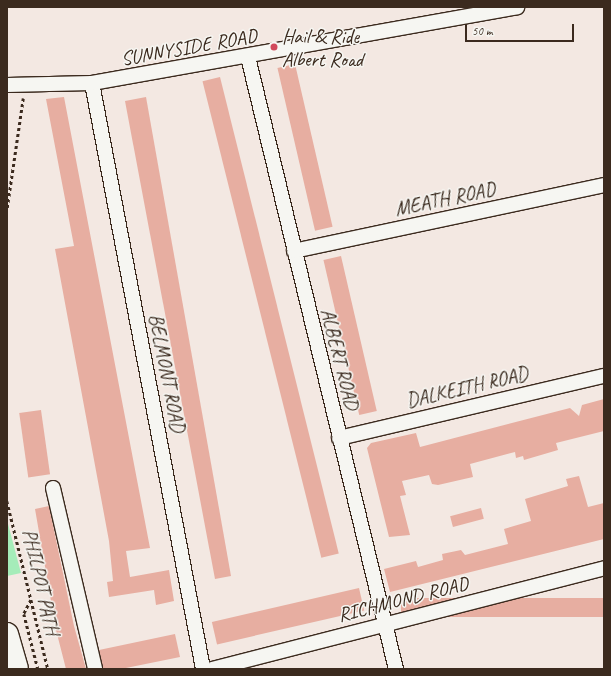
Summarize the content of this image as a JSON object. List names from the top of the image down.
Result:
{
  "streets": {
    "street": [
      "SUNNYSIDE ROAD",
      "MEATH ROAD",
      "ALBERT ROAD",
      "BELMONT ROAD",
      "DALKEITH ROAD",
      "RICHMOND ROAD"
    ],
    "path": ["PHILPOT PATH"]
  },
  "crossings": [
    ["SUNNYSIDE ROAD", "ALBERT ROAD"],
    ["SUNNYSIDE ROAD", "BELMONT ROAD"],
    ["MEATH ROAD", "ALBERT ROAD"],
    ["ALBERT ROAD", "DALKEITH ROAD"],
    ["ALBERT ROAD", "RICHMOND ROAD"]
  ],
  "places": ["Hail & Ride Albert Road"],
  "scale_bar": "50 m"
}
